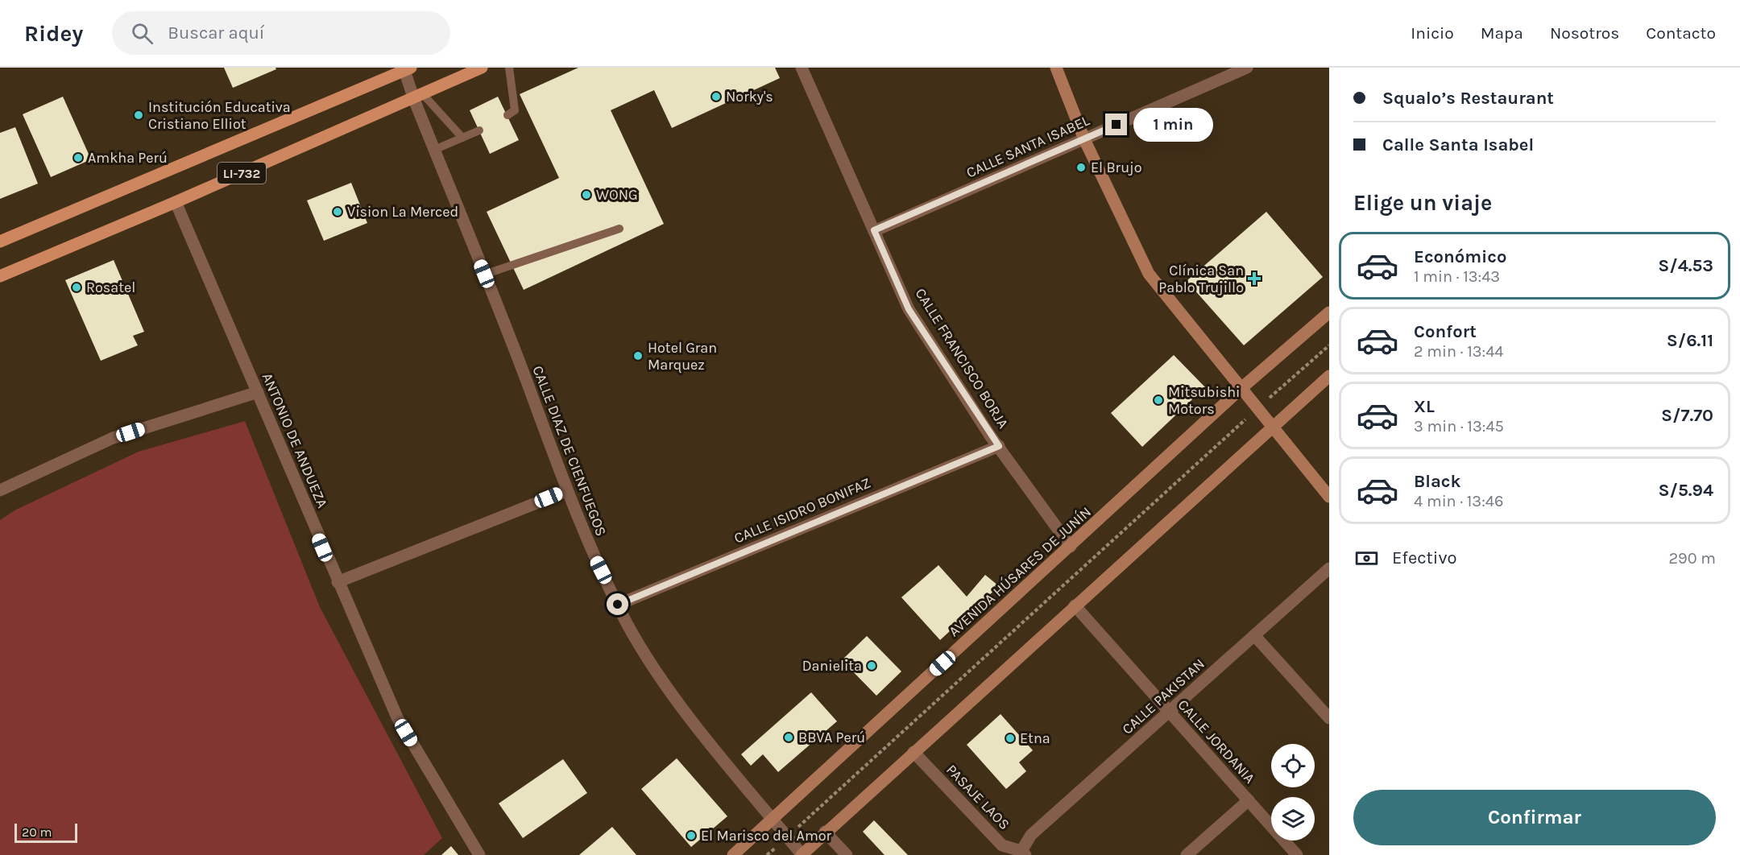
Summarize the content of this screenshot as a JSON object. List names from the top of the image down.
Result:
{
  "streets": {
    "main road": ["LI-732"],
    "street": [
      "CALLE SANTA ISABEL",
      "CALLE FRANCISCO BORJA",
      "ANTONIO DE ANDUEZA",
      "CALLE DIAZ DE CIENFUEGOS",
      "CALLE ISIDRO BONIFAZ",
      "AVENIDA HÚSARES DE JUNÍN",
      "CALLE PAKISTAN",
      "CALLE JORDANIA",
      "PASAJE LAOS"
    ]
  },
  "crossings": [
    ["CALLE SANTA ISABEL", "CALLE FRANCISCO BORJA"],
    ["LI-732", "ANTONIO DE ANDUEZA"],
    ["LI-732", "CALLE DIAZ DE CIENFUEGOS"],
    ["CALLE FRANCISCO BORJA", "CALLE ISIDRO BONIFAZ"],
    ["CALLE FRANCISCO BORJA", "AVENIDA HÚSARES DE JUNÍN"],
    ["CALLE DIAZ DE CIENFUEGOS", "CALLE ISIDRO BONIFAZ"],
    ["CALLE DIAZ DE CIENFUEGOS", "AVENIDA HÚSARES DE JUNÍN"],
    ["CALLE PAKISTAN", "CALLE JORDANIA"],
    ["CALLE PAKISTAN", "PASAJE LAOS"]
  ],
  "places": {
    "other": [
      "Norky's",
      "Institución Educativa Cristiano Elliot",
      "Amkha Perú",
      "El Brujo",
      "WONG",
      "Vision La Merced",
      "Rosatel",
      "Hotel Gran Marquez",
      "Mitsubishi Motors",
      "Danielita",
      "BBVA Perú",
      "Etna",
      "El Marisco del Amor"
    ],
    "health": ["Clínica San Pablo Trujillo"]
  },
  "scale_bar": "20 m",
  "page": {
    "header": "Ridey",
    "search": "Buscar aquí",
    "nav": [
      "Inicio",
      "Mapa",
      "Nosotros",
      "Contacto"
    ],
    "banner": ["Squalo’s Restaurant", "Calle Santa Isabel"],
    "bubble": "1 min",
    "heading": "Elige un viaje",
    "list": [
      {
        "name": "Económico",
        "note": "1 min · 13:43",
        "value": "S/4.53"
      },
      {
        "name": "Confort",
        "note": "2 min · 13:44",
        "value": "S/6.11"
      },
      {
        "name": "XL",
        "note": "3 min · 13:45",
        "value": "S/7.70"
      },
      {
        "name": "Black",
        "note": "4 min · 13:46",
        "value": "S/5.94"
      }
    ],
    "pay": ["Efectivo", "290 m"],
    "buttons": "Confirmar",
    "scale": "20 m"
  }
}
